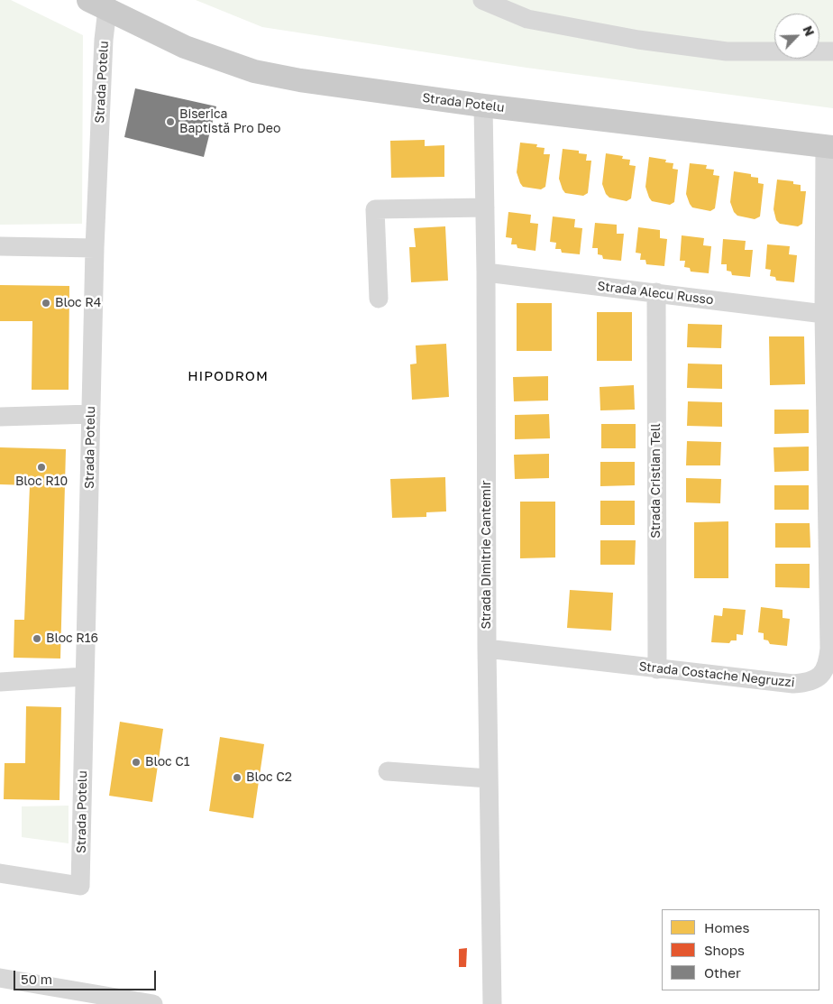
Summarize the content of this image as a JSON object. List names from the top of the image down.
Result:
{
  "streets": {
    "main road": ["Strada Potelu"],
    "street": [
      "Strada Alecu Russo",
      "Strada Cristian Tell",
      "Strada Dimitrie Cantemir",
      "Strada Costache Negruzzi"
    ]
  },
  "crossings": [
    ["Strada Potelu", "Strada Dimitrie Cantemir"],
    ["Strada Potelu", "Strada Costache Negruzzi"],
    ["Strada Alecu Russo", "Strada Cristian Tell"],
    ["Strada Alecu Russo", "Strada Dimitrie Cantemir"],
    ["Strada Alecu Russo", "Strada Costache Negruzzi"],
    ["Strada Cristian Tell", "Strada Costache Negruzzi"],
    ["Strada Dimitrie Cantemir", "Strada Costache Negruzzi"]
  ],
  "districts": ["HIPODROM"],
  "places": [
    "Biserica Baptistă Pro Deo",
    "Bloc R4",
    "Bloc R10",
    "Bloc R16",
    "Bloc C1",
    "Bloc C2"
  ],
  "legend": ["Homes", "Shops", "Other"],
  "scale_bar": "50 m",
  "north": "top right"
}
